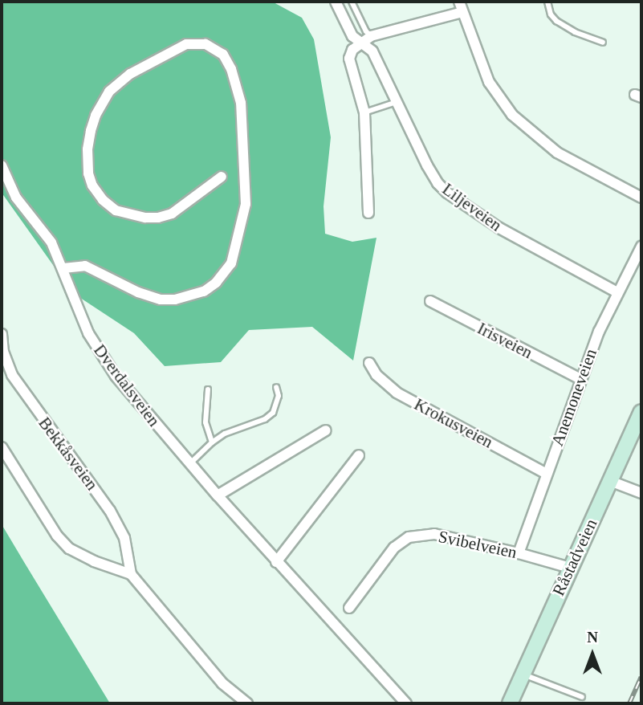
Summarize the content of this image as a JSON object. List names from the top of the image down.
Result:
{
  "streets": {
    "main road": ["Råstadveien"],
    "street": [
      "Liljeveien",
      "Irisveien",
      "Dverdalsveien",
      "Anemoneveien",
      "Krokusveien",
      "Bekkåsveien",
      "Svibelveien"
    ]
  },
  "crossings": [
    ["Liljeveien", "Anemoneveien"],
    ["Irisveien", "Anemoneveien"],
    ["Anemoneveien", "Krokusveien"],
    ["Anemoneveien", "Svibelveien"],
    ["Svibelveien", "Råstadveien"]
  ],
  "north": "top"
}
